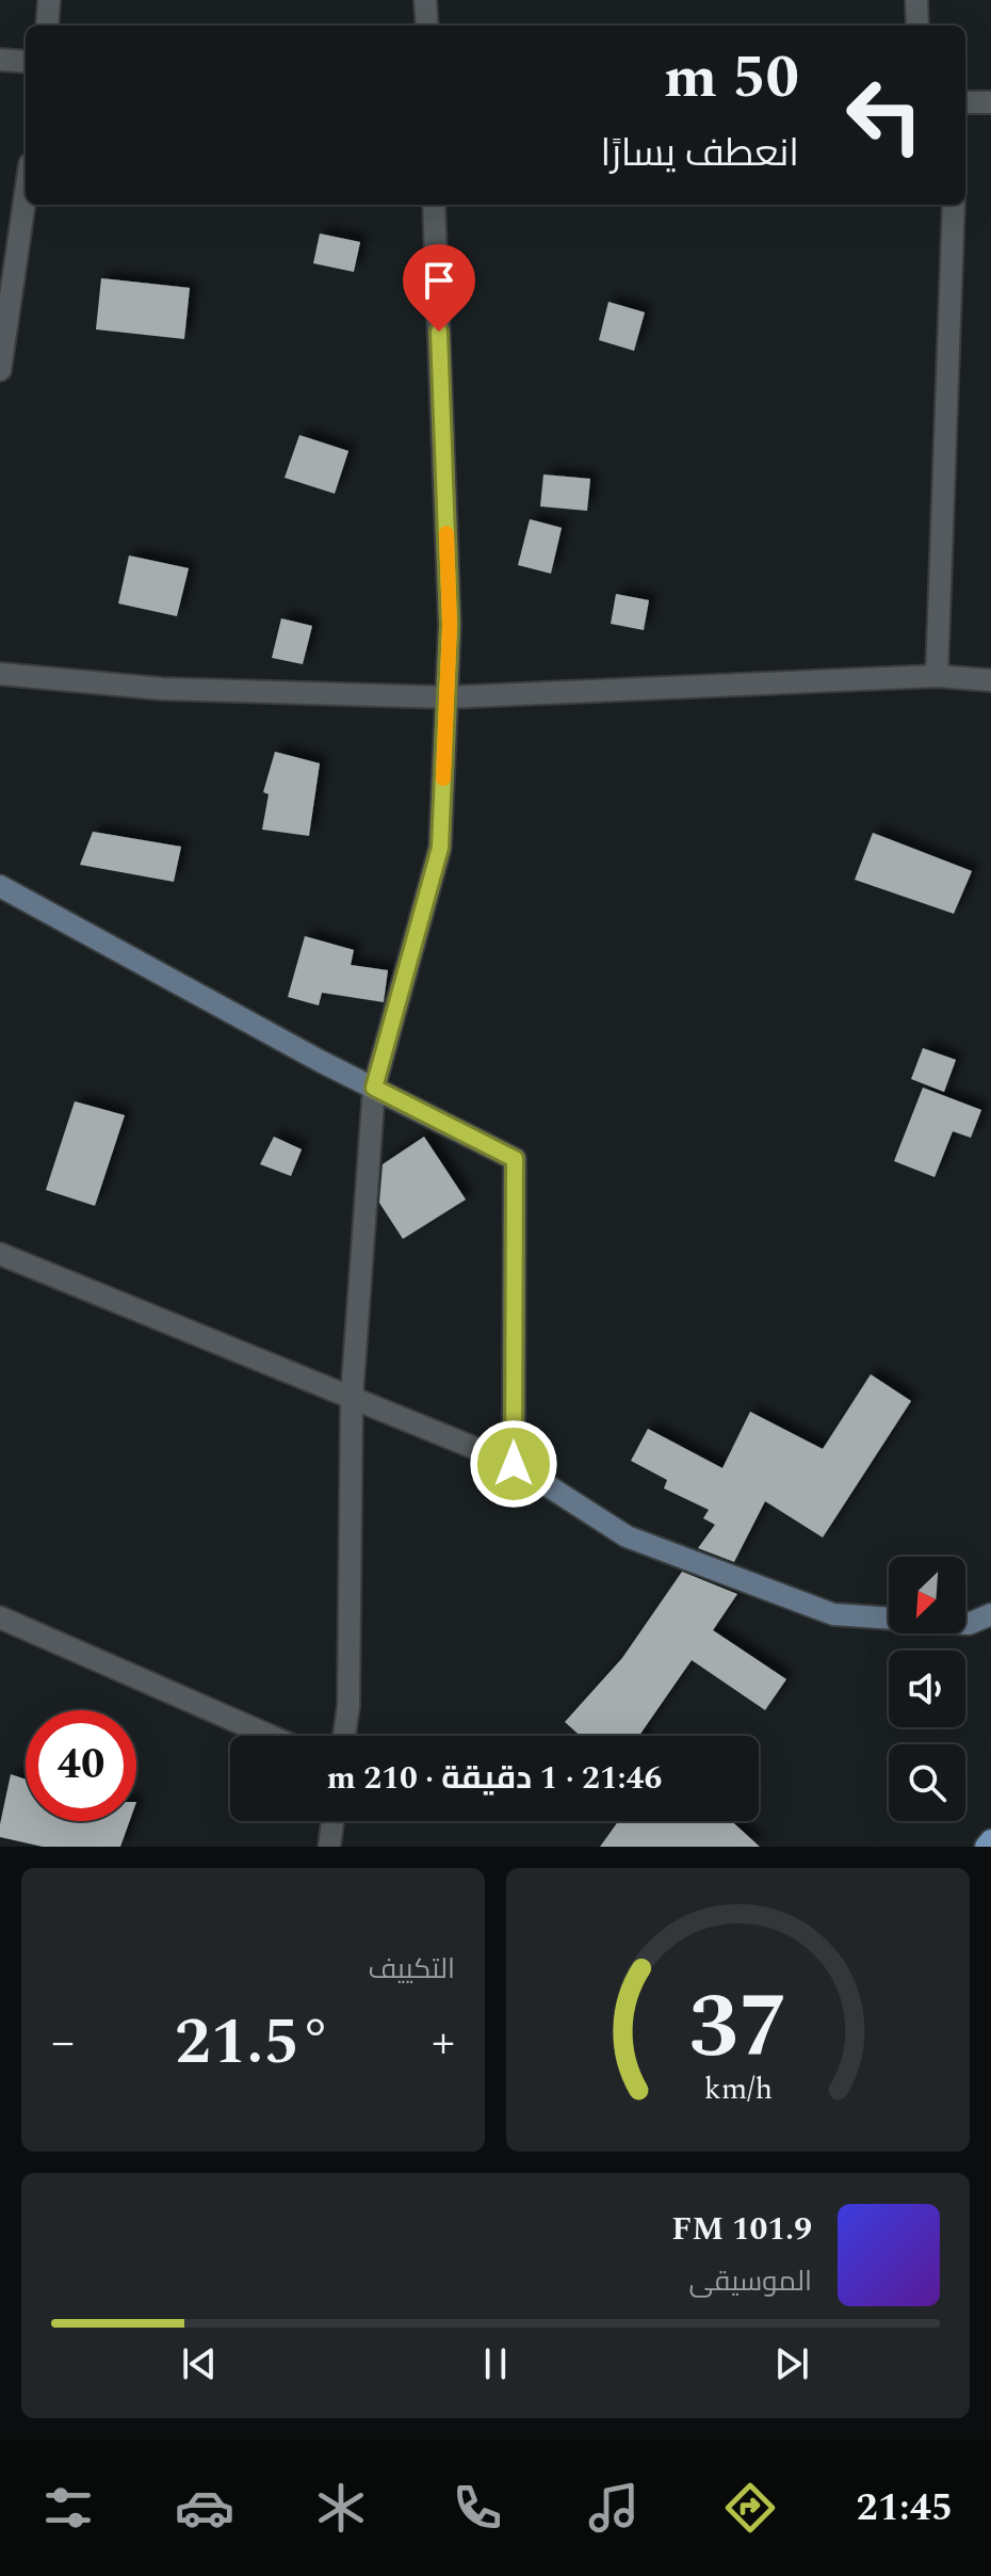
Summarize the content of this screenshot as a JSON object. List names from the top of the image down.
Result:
{
  "north": "bottom left",
  "page": {
    "turn": ["50 m", "انعطف يسارًا"],
    "limit": "40",
    "trip": "21:46 · 1 دقيقة · 210 m",
    "tile": "التكييف",
    "heat": ["−", "21.5°", "+"],
    "song": ["101.9 FM", "الموسيقى"],
    "tabs": "21:45",
    "gauge": ["37", "km/h"]
  }
}
